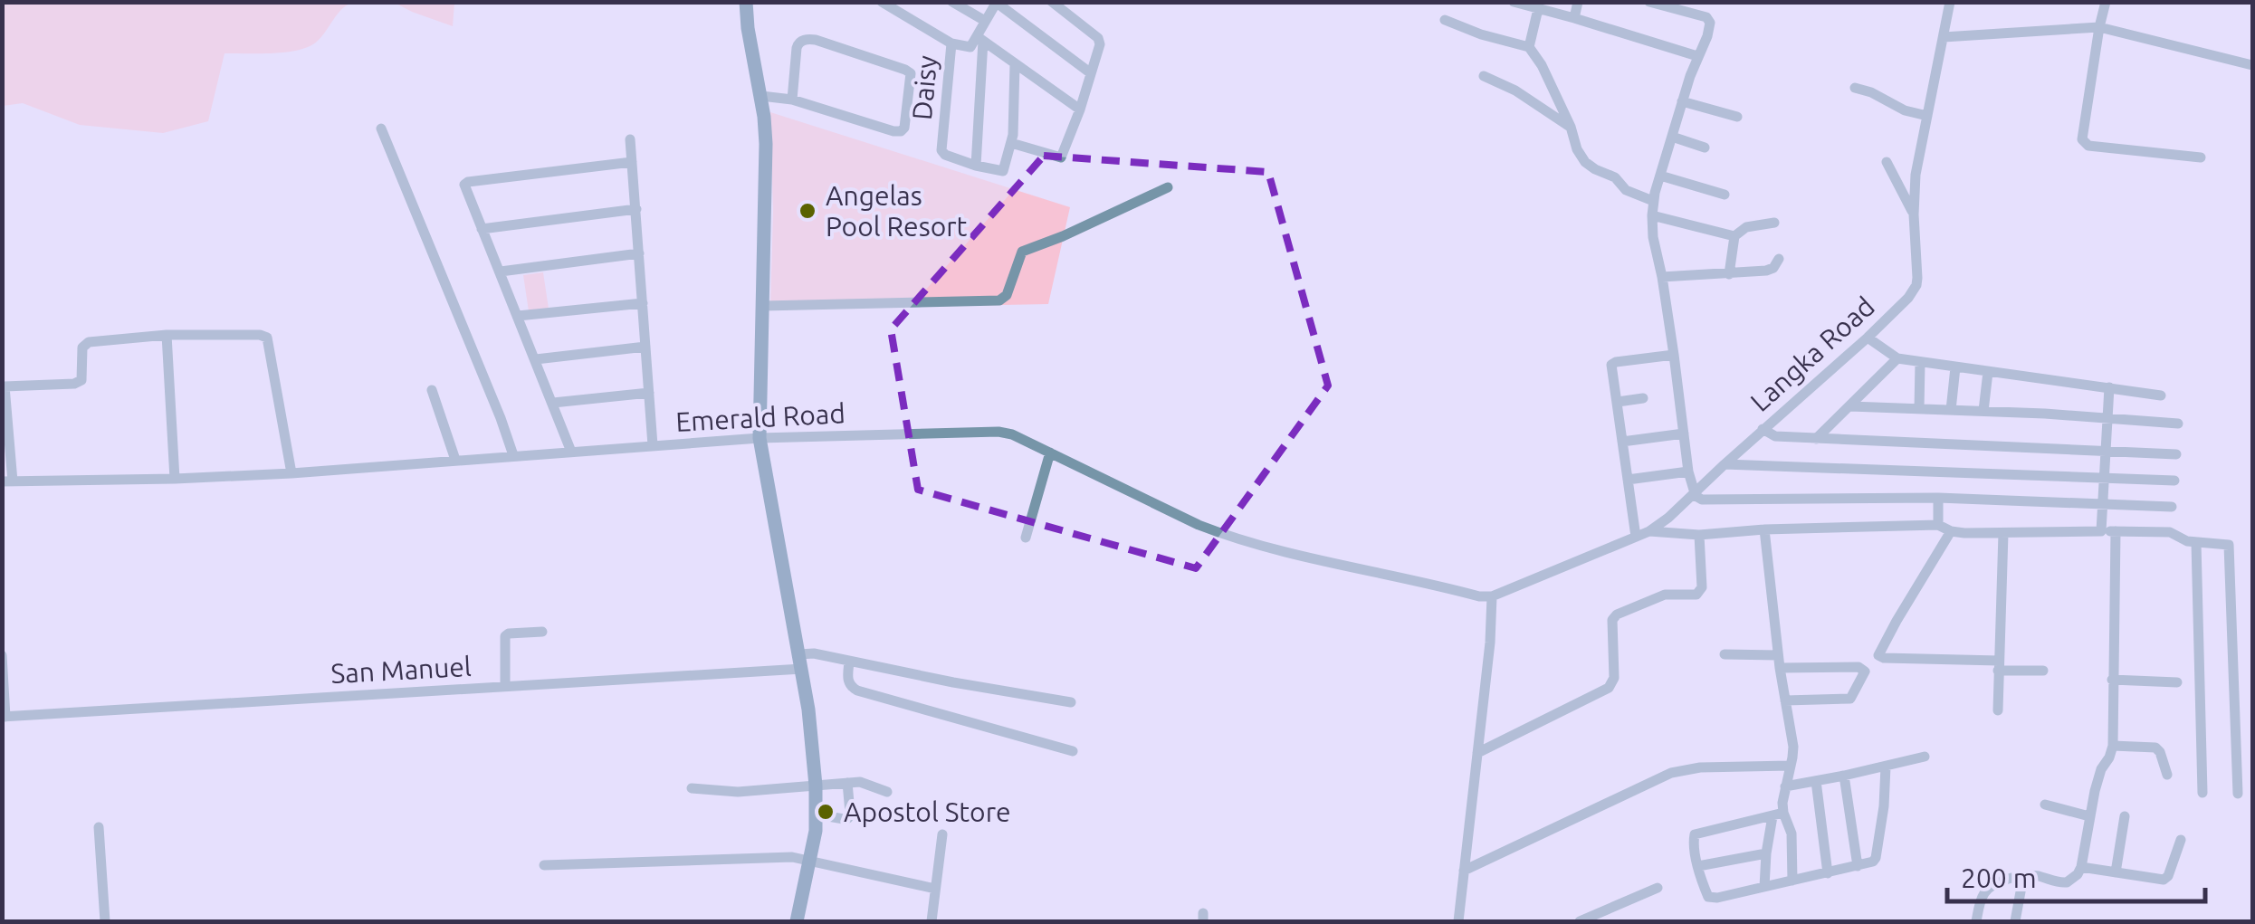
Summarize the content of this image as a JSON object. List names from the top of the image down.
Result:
{
  "streets": {
    "street": [
      "Daisy",
      "Langka Road",
      "Emerald Road",
      "San Manuel"
    ]
  },
  "crossings": [
    ["Langka Road", "Emerald Road"]
  ],
  "places": ["Angelas Pool Resort", "Apostol Store"],
  "scale_bar": "200 m"
}
